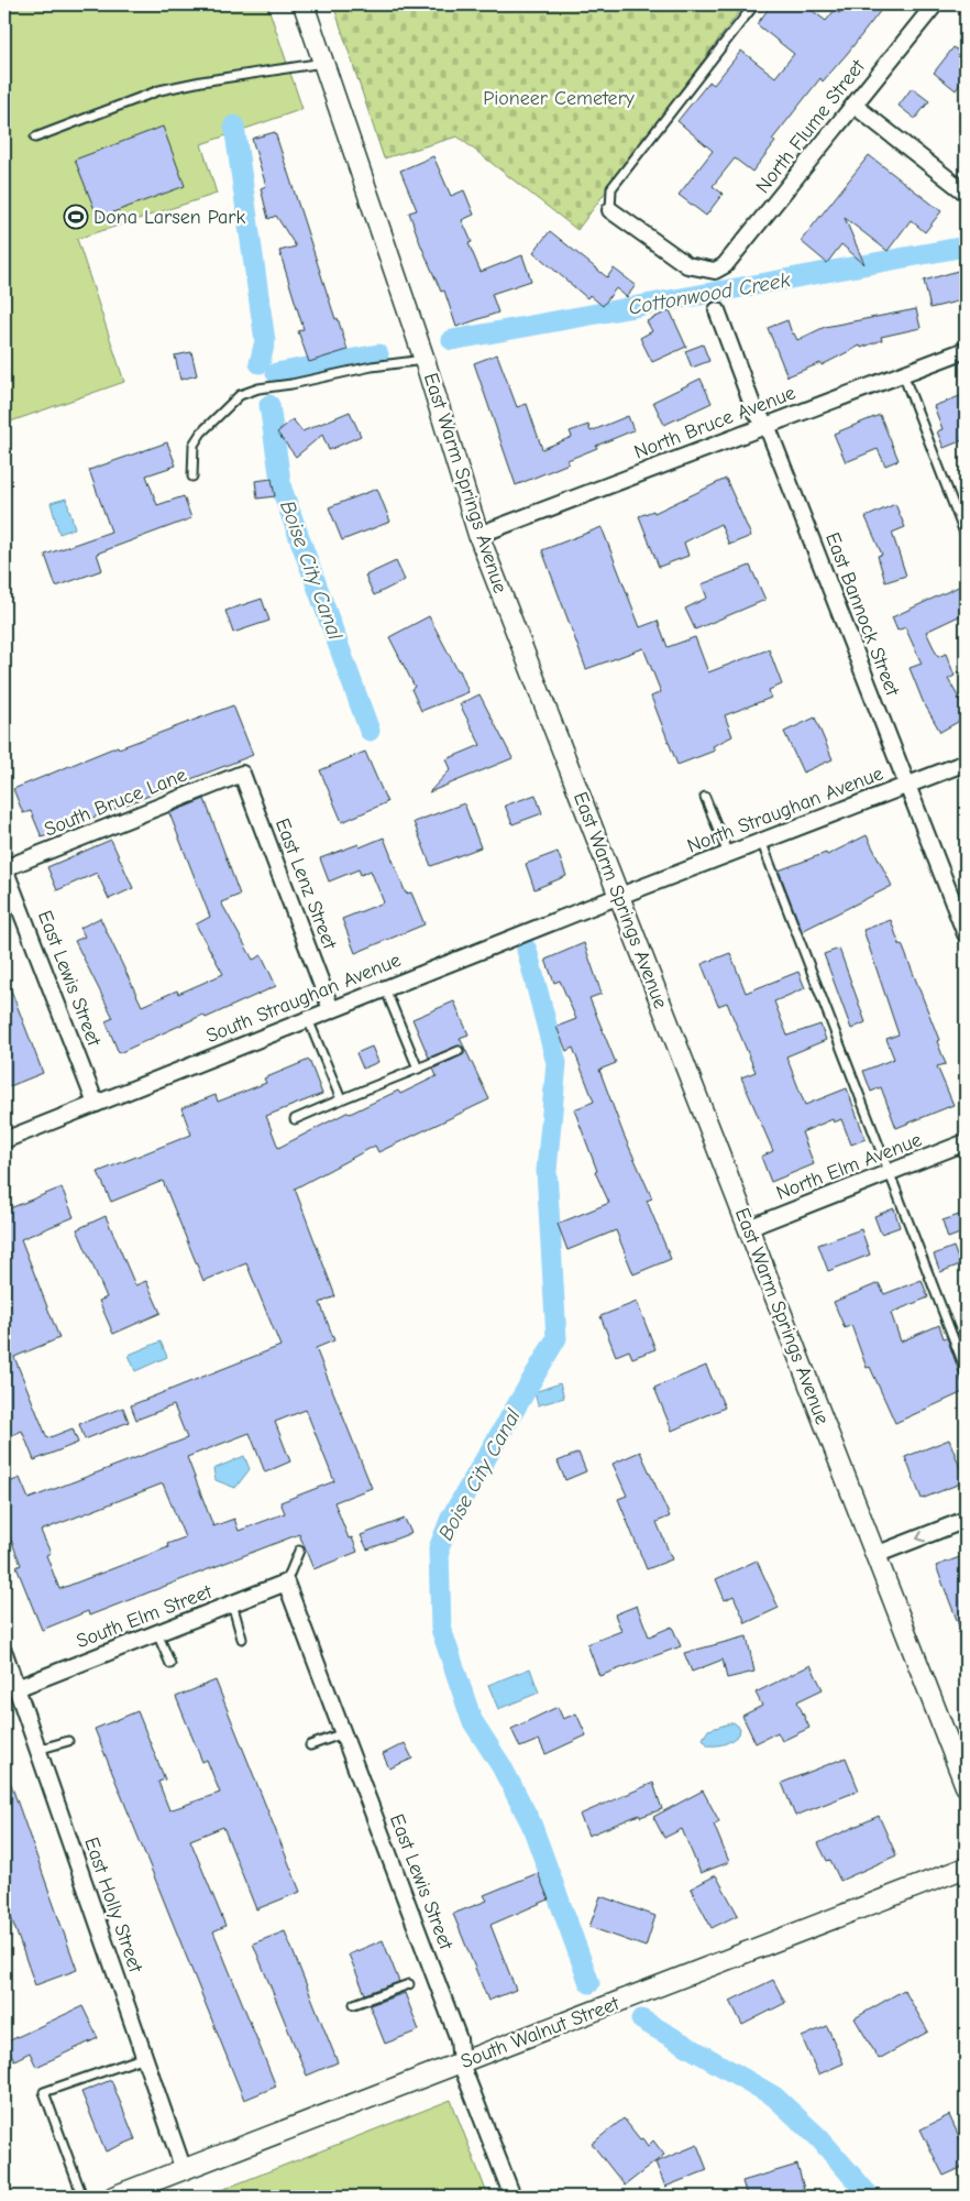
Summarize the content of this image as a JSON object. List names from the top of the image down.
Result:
{
  "streets": {
    "street": [
      "North Flume Street",
      "North Bruce Avenue",
      "East Warm Springs Avenue",
      "East Bannock Street",
      "South Bruce Lane",
      "North Straughan Avenue",
      "East Lenz Street",
      "East Lewis Street",
      "South Straughan Avenue",
      "North Elm Avenue",
      "South Elm Street",
      "East Holly Street",
      "South Walnut Street"
    ]
  },
  "crossings": [
    ["North Bruce Avenue", "East Warm Springs Avenue"],
    ["North Bruce Avenue", "East Bannock Street"],
    ["East Warm Springs Avenue", "North Straughan Avenue"],
    ["East Warm Springs Avenue", "South Straughan Avenue"],
    ["East Warm Springs Avenue", "North Elm Avenue"],
    ["East Bannock Street", "North Straughan Avenue"],
    ["South Bruce Lane", "East Lenz Street"],
    ["South Bruce Lane", "East Lewis Street"],
    ["North Straughan Avenue", "South Straughan Avenue"],
    ["East Lenz Street", "South Straughan Avenue"],
    ["East Lewis Street", "South Straughan Avenue"],
    ["East Lewis Street", "South Elm Street"],
    ["East Lewis Street", "South Walnut Street"],
    ["South Elm Street", "East Holly Street"],
    ["East Holly Street", "South Walnut Street"]
  ],
  "water": ["Cottonwood Creek", "Boise City Canal"],
  "parks": ["Pioneer Cemetery"],
  "places": {
    "sports": ["Dona Larsen Park"]
  }
}
